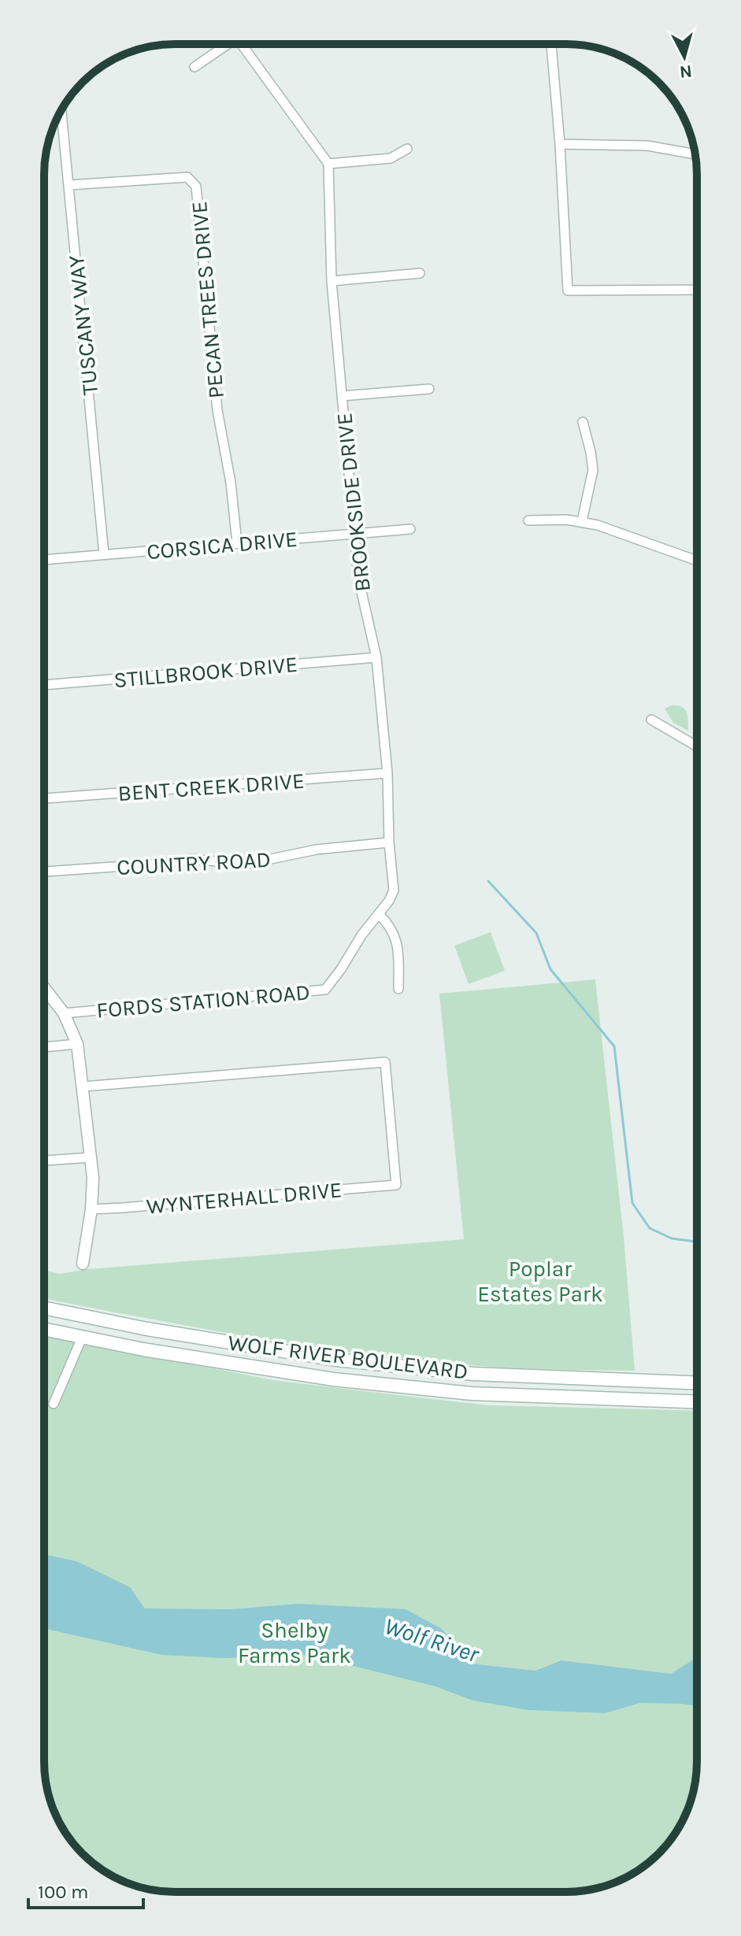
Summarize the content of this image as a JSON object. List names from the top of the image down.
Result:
{
  "streets": {
    "main road": ["WOLF RIVER BOULEVARD"],
    "street": [
      "PECAN TREES DRIVE",
      "TUSCANY WAY",
      "BROOKSIDE DRIVE",
      "CORSICA DRIVE",
      "STILLBROOK DRIVE",
      "BENT CREEK DRIVE",
      "COUNTRY ROAD",
      "FORDS STATION ROAD",
      "WYNTERHALL DRIVE"
    ]
  },
  "crossings": [
    ["PECAN TREES DRIVE", "TUSCANY WAY"],
    ["PECAN TREES DRIVE", "CORSICA DRIVE"],
    ["TUSCANY WAY", "CORSICA DRIVE"],
    ["BROOKSIDE DRIVE", "CORSICA DRIVE"],
    ["BROOKSIDE DRIVE", "STILLBROOK DRIVE"],
    ["BROOKSIDE DRIVE", "BENT CREEK DRIVE"],
    ["BROOKSIDE DRIVE", "COUNTRY ROAD"],
    ["BROOKSIDE DRIVE", "FORDS STATION ROAD"]
  ],
  "water": ["Wolf River"],
  "parks": ["Poplar Estates Park", "Shelby Farms Park"],
  "scale_bar": "100 m",
  "north": "bottom"
}
